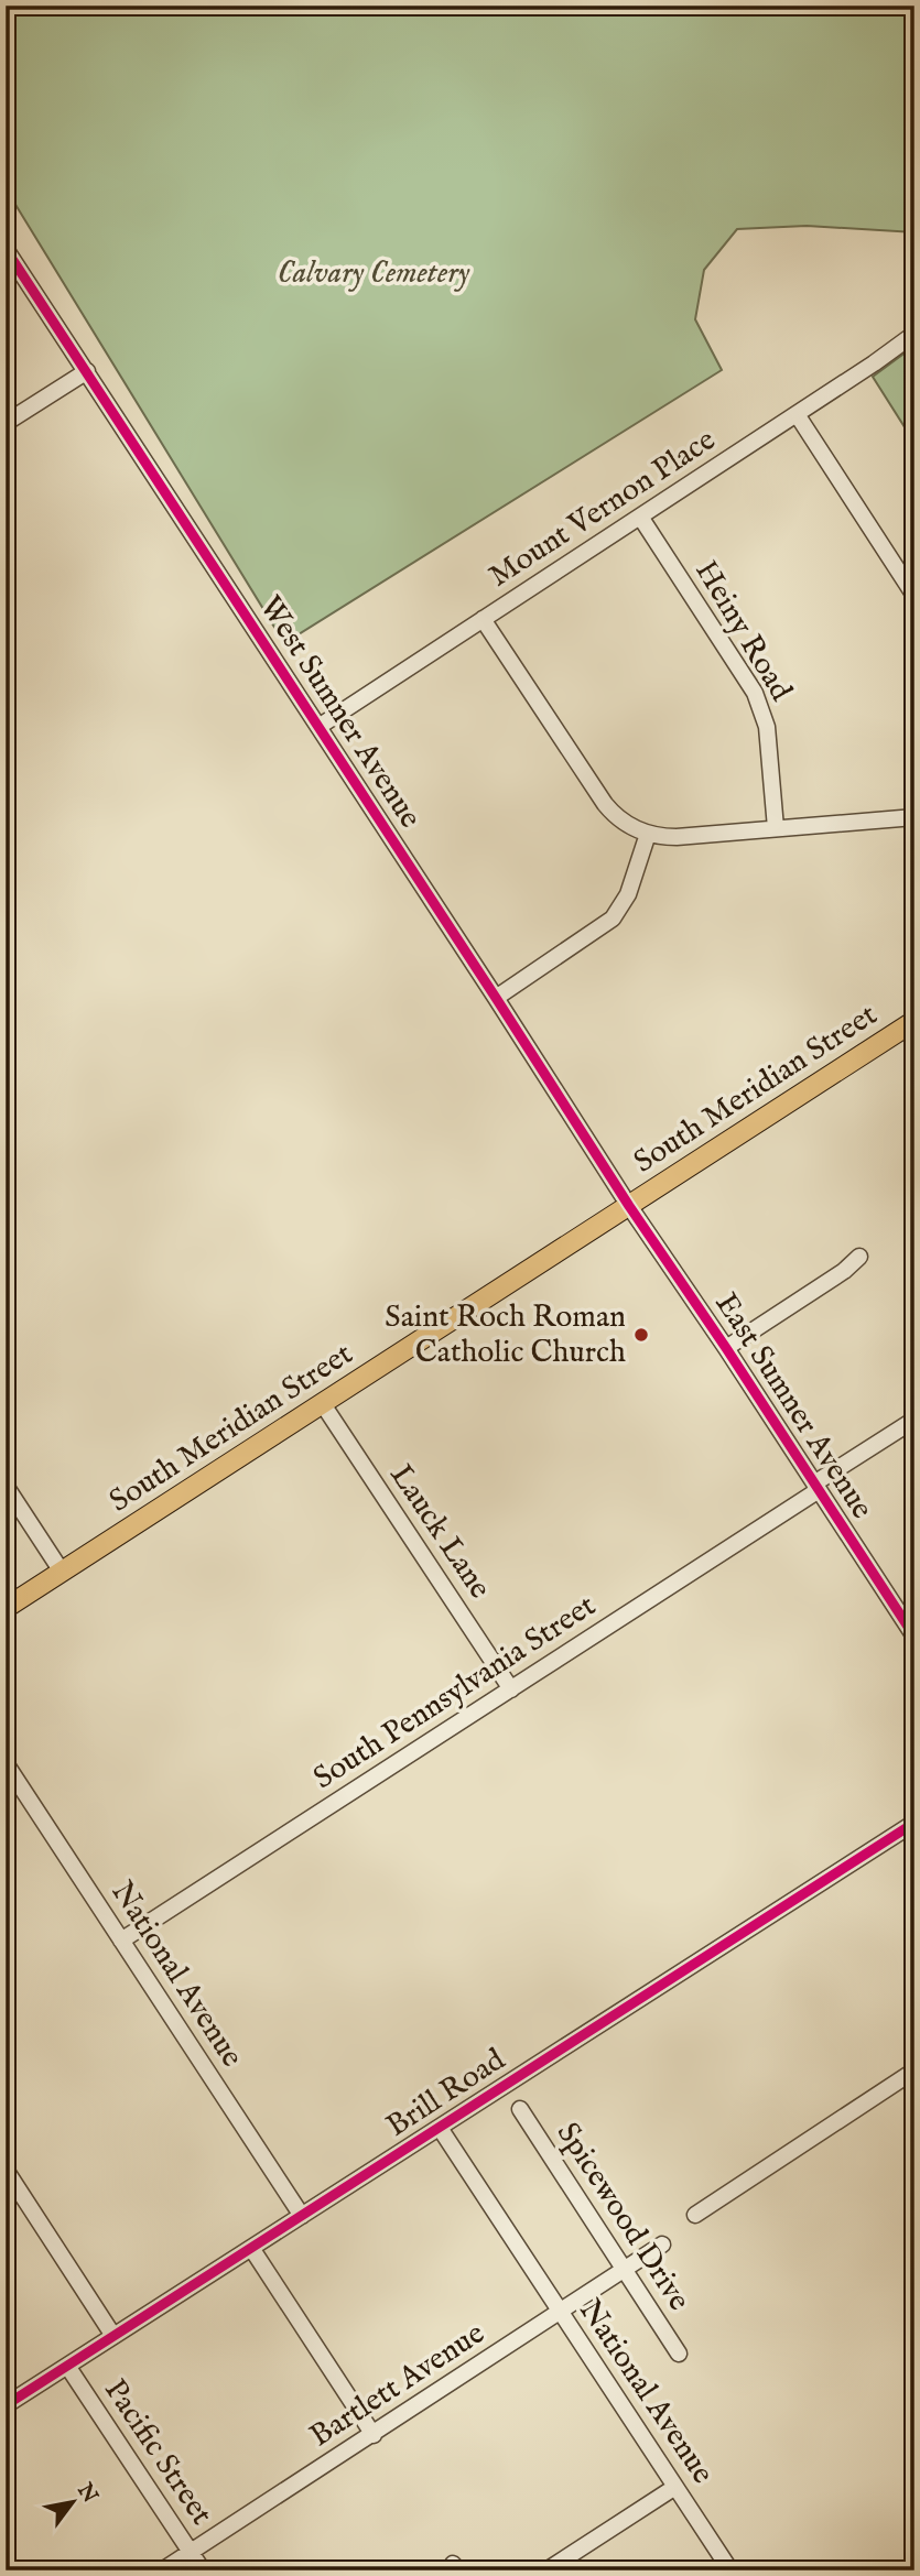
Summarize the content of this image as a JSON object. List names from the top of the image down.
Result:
{
  "streets": {
    "main road": ["South Meridian Street"],
    "street": [
      "Mount Vernon Place",
      "Heiny Road",
      "West Sumner Avenue",
      "East Sumner Avenue",
      "Lauck Lane",
      "South Pennsylvania Street",
      "National Avenue",
      "Brill Road",
      "Spicewood Drive",
      "Bartlett Avenue",
      "Pacific Street"
    ]
  },
  "crossings": [
    ["Mount Vernon Place", "Heiny Road"],
    ["Mount Vernon Place", "West Sumner Avenue"],
    ["West Sumner Avenue", "South Meridian Street"],
    ["West Sumner Avenue", "East Sumner Avenue"],
    ["South Meridian Street", "East Sumner Avenue"],
    ["South Meridian Street", "Lauck Lane"],
    ["East Sumner Avenue", "South Pennsylvania Street"],
    ["Lauck Lane", "South Pennsylvania Street"],
    ["South Pennsylvania Street", "National Avenue"],
    ["National Avenue", "Brill Road"],
    ["National Avenue", "Bartlett Avenue"],
    ["Brill Road", "Pacific Street"],
    ["Spicewood Drive", "Bartlett Avenue"],
    ["Bartlett Avenue", "Pacific Street"]
  ],
  "parks": ["Calvary Cemetery"],
  "places": ["Saint Roch Roman Catholic Church"],
  "north": "top right"
}
